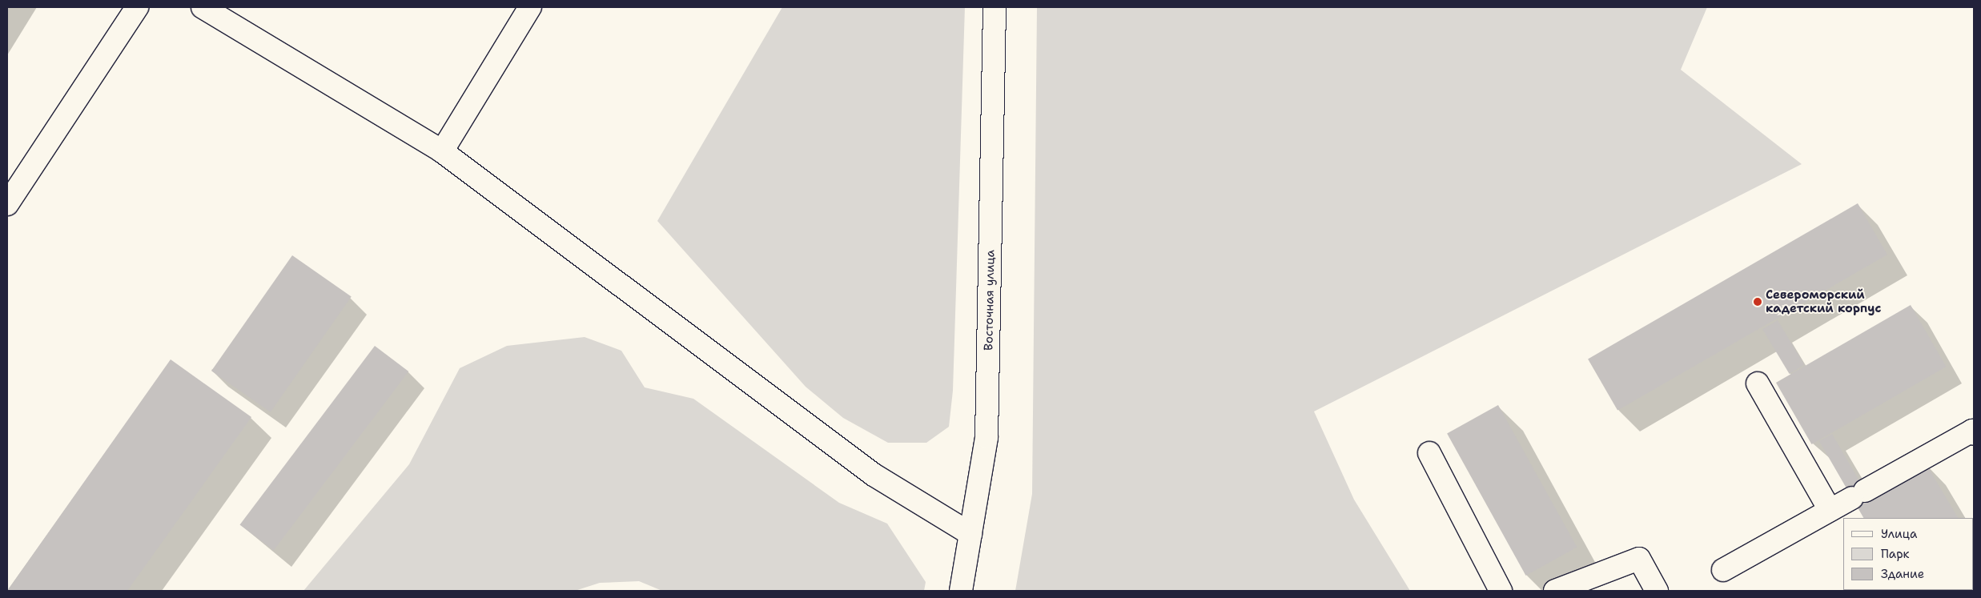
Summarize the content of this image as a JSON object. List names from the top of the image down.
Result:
{
  "streets": {
    "street": ["Восточная улица"]
  },
  "places": ["Североморский кадетский корпус"],
  "legend": ["Улица", "Парк", "Здание"]
}
